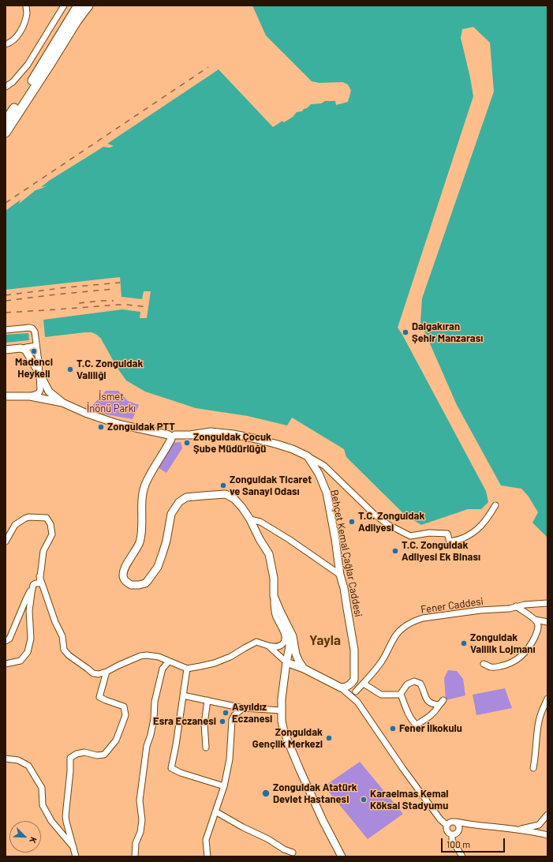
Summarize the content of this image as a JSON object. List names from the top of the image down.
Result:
{
  "streets": {
    "main road": ["Behçet Kemal Çağlar Caddesi"],
    "street": ["Fener Caddesi"]
  },
  "districts": ["Yayla"],
  "parks": ["İsmet İnönü Parkı"],
  "places": [
    "Dalgakıran Şehir Manzarası",
    "Madenci Heykeli",
    "T.C. Zonguldak Valiliği",
    "Zonguldak PTT",
    "Zonguldak Çocuk Şube Müdürlüğü",
    "Zonguldak Ticaret ve Sanayi Odası",
    "T.C. Zonguldak Adliyesi",
    "T.C. Zonguldak Adliyesi Ek Binası",
    "Zonguldak Valilik Lojmanı",
    "Asyıldız Eczanesi",
    "Esra Eczanesi",
    "Fener İlkokulu",
    "Zonguldak Gençlik Merkezi",
    "Zonguldak Atatürk Devlet Hastanesi",
    "Karaelmas Kemal Köksal Stadyumu"
  ],
  "scale_bar": "100 m",
  "north": "bottom right"
}
